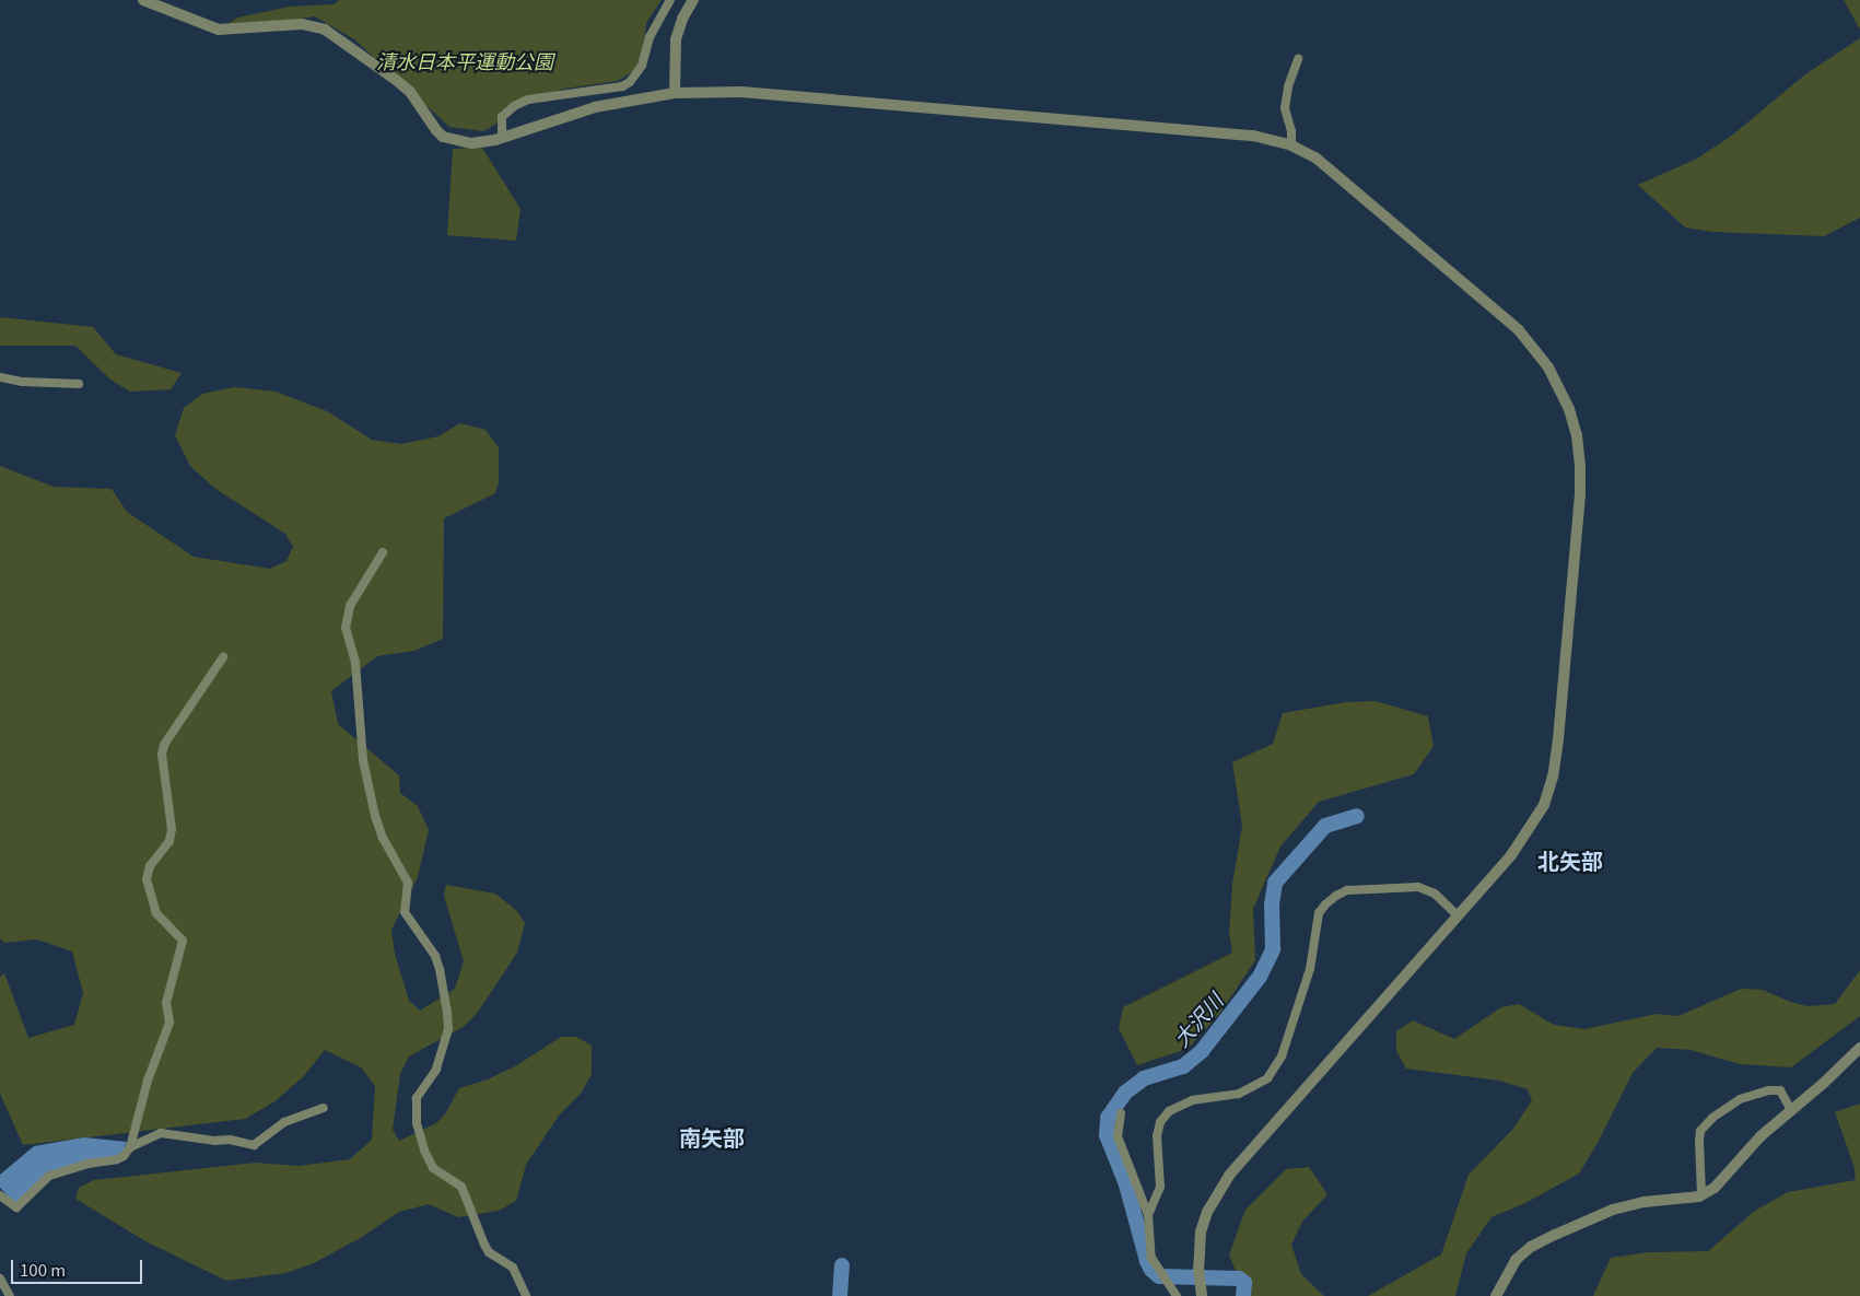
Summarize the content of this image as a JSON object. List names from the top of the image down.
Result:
{
  "districts": ["北矢部", "南矢部"],
  "water": ["大沢川"],
  "parks": ["清水日本平運動公園"],
  "scale_bar": "100 m"
}
